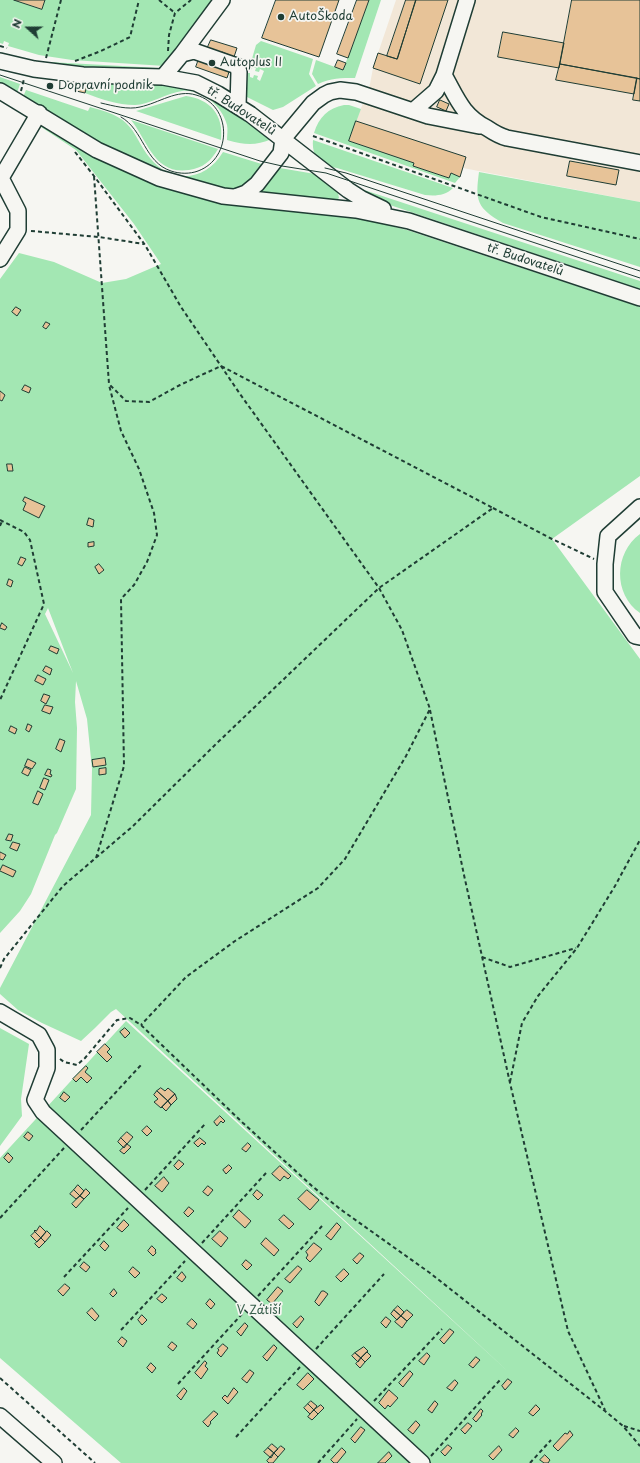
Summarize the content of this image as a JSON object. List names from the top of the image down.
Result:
{
  "streets": {
    "street": ["tř. Budovatelů"]
  },
  "parks": ["V Zátiší"],
  "places": ["AutoŠkoda", "Autoplus II", "Dopravní podnik"],
  "north": "left"
}
